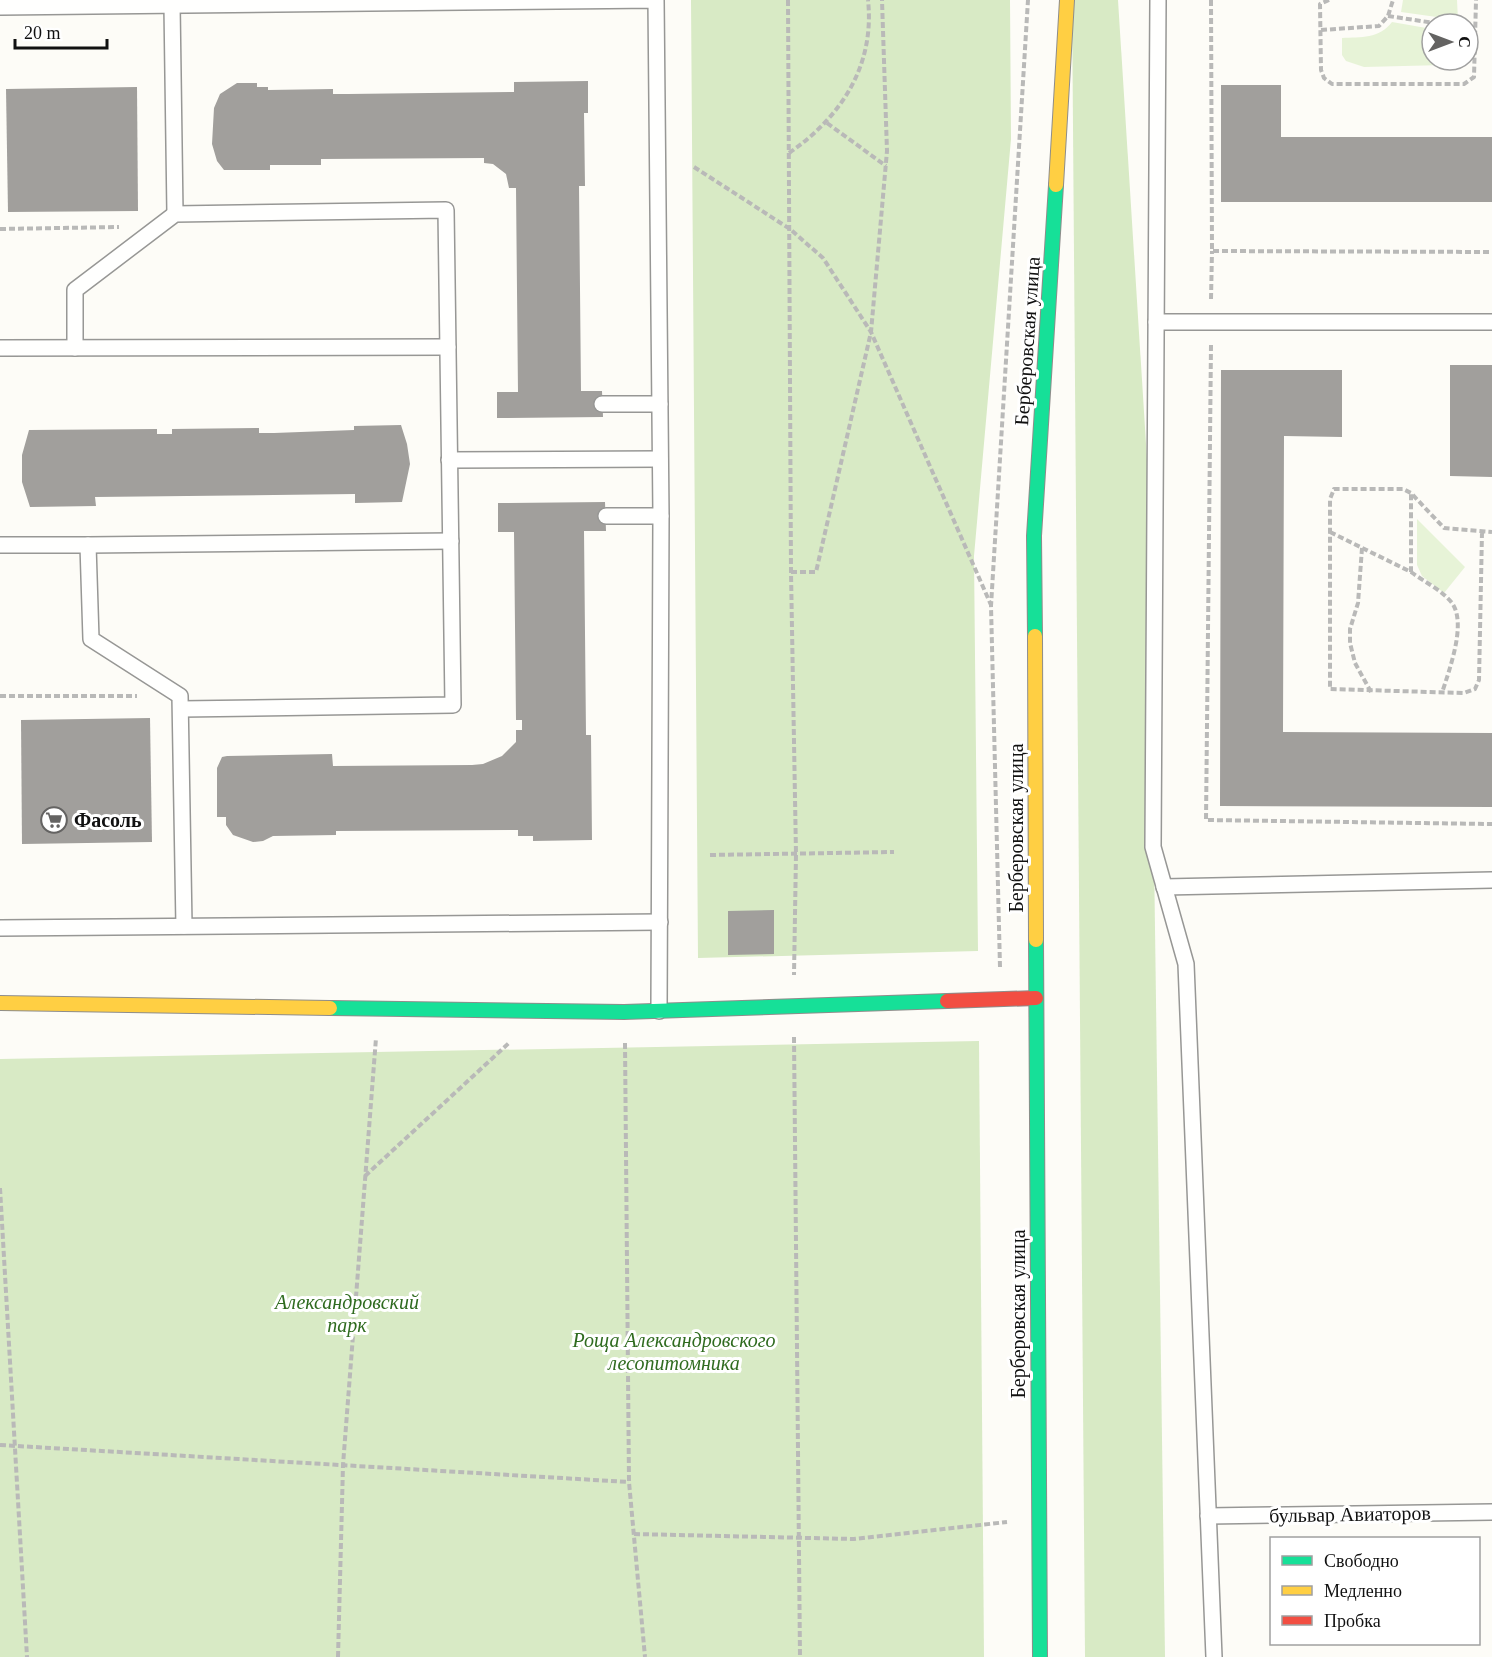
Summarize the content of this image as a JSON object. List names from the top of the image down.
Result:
{
  "streets": {
    "street": ["Берберовская улица"],
    "lane": ["бульвар Авиаторов"]
  },
  "parks": ["Александровский парк", "Роща Александровского лесопитомника"],
  "places": {
    "supermarket": ["Фасоль"]
  },
  "legend": ["Свободно", "Медленно", "Пробка"],
  "scale_bar": "20 m",
  "north": "right"
}
